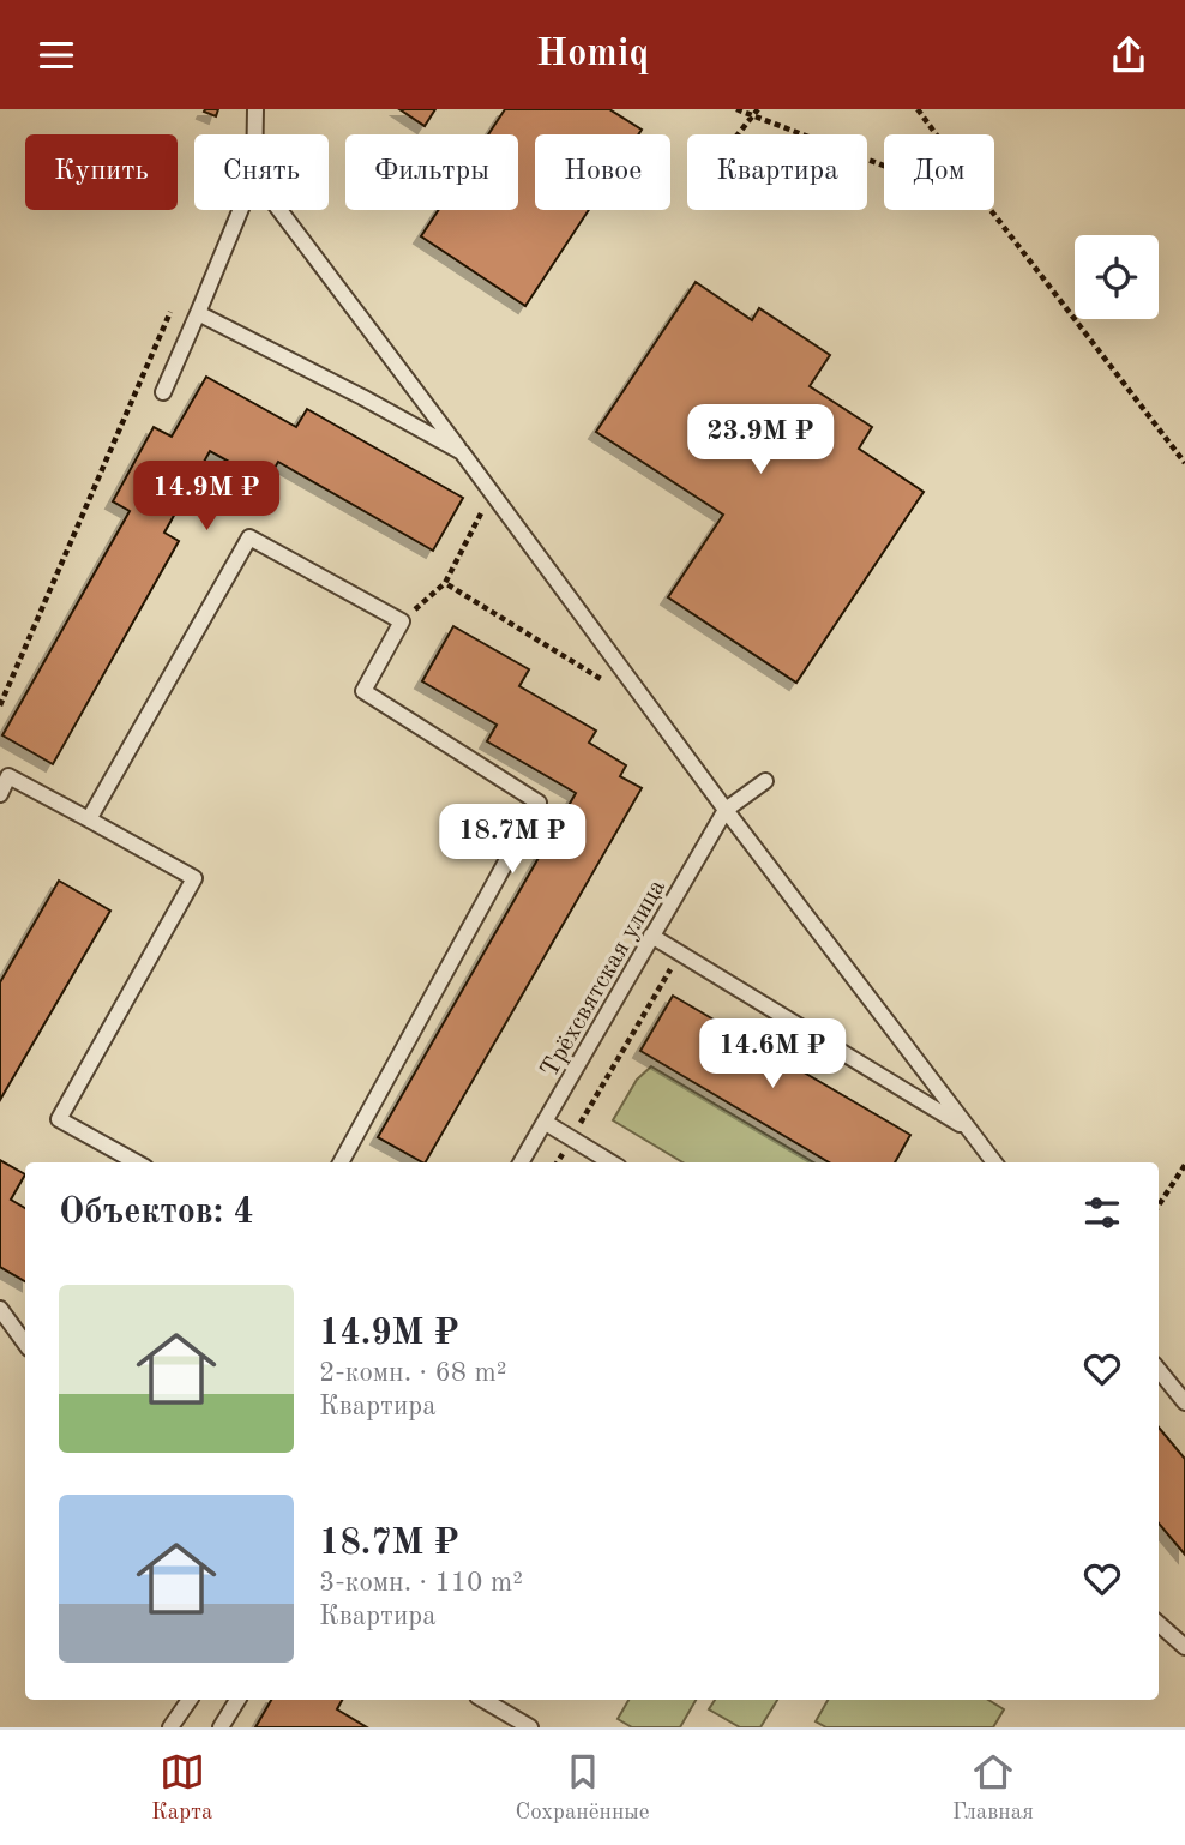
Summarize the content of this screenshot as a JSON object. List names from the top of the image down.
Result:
{
  "streets": {
    "lane": ["Трёхсвятская улица"]
  },
  "page": {
    "header": "Homiq",
    "chip": [
      "Купить",
      "Снять",
      "Фильтры",
      "Новое",
      "Квартира",
      "Дом"
    ],
    "price": [
      "23.9M ₽",
      "14.9M ₽",
      "18.7M ₽",
      "14.6M ₽"
    ],
    "heading": "Объектов: 4",
    "list": [
      {
        "name": "14.9M ₽",
        "note": "2-комн. · 68 m² · Квартира"
      },
      {
        "name": "18.7M ₽",
        "note": "3-комн. · 110 m² · Квартира"
      }
    ],
    "tabs": ["Карта", "Сохранённые", "Главная"]
  }
}
